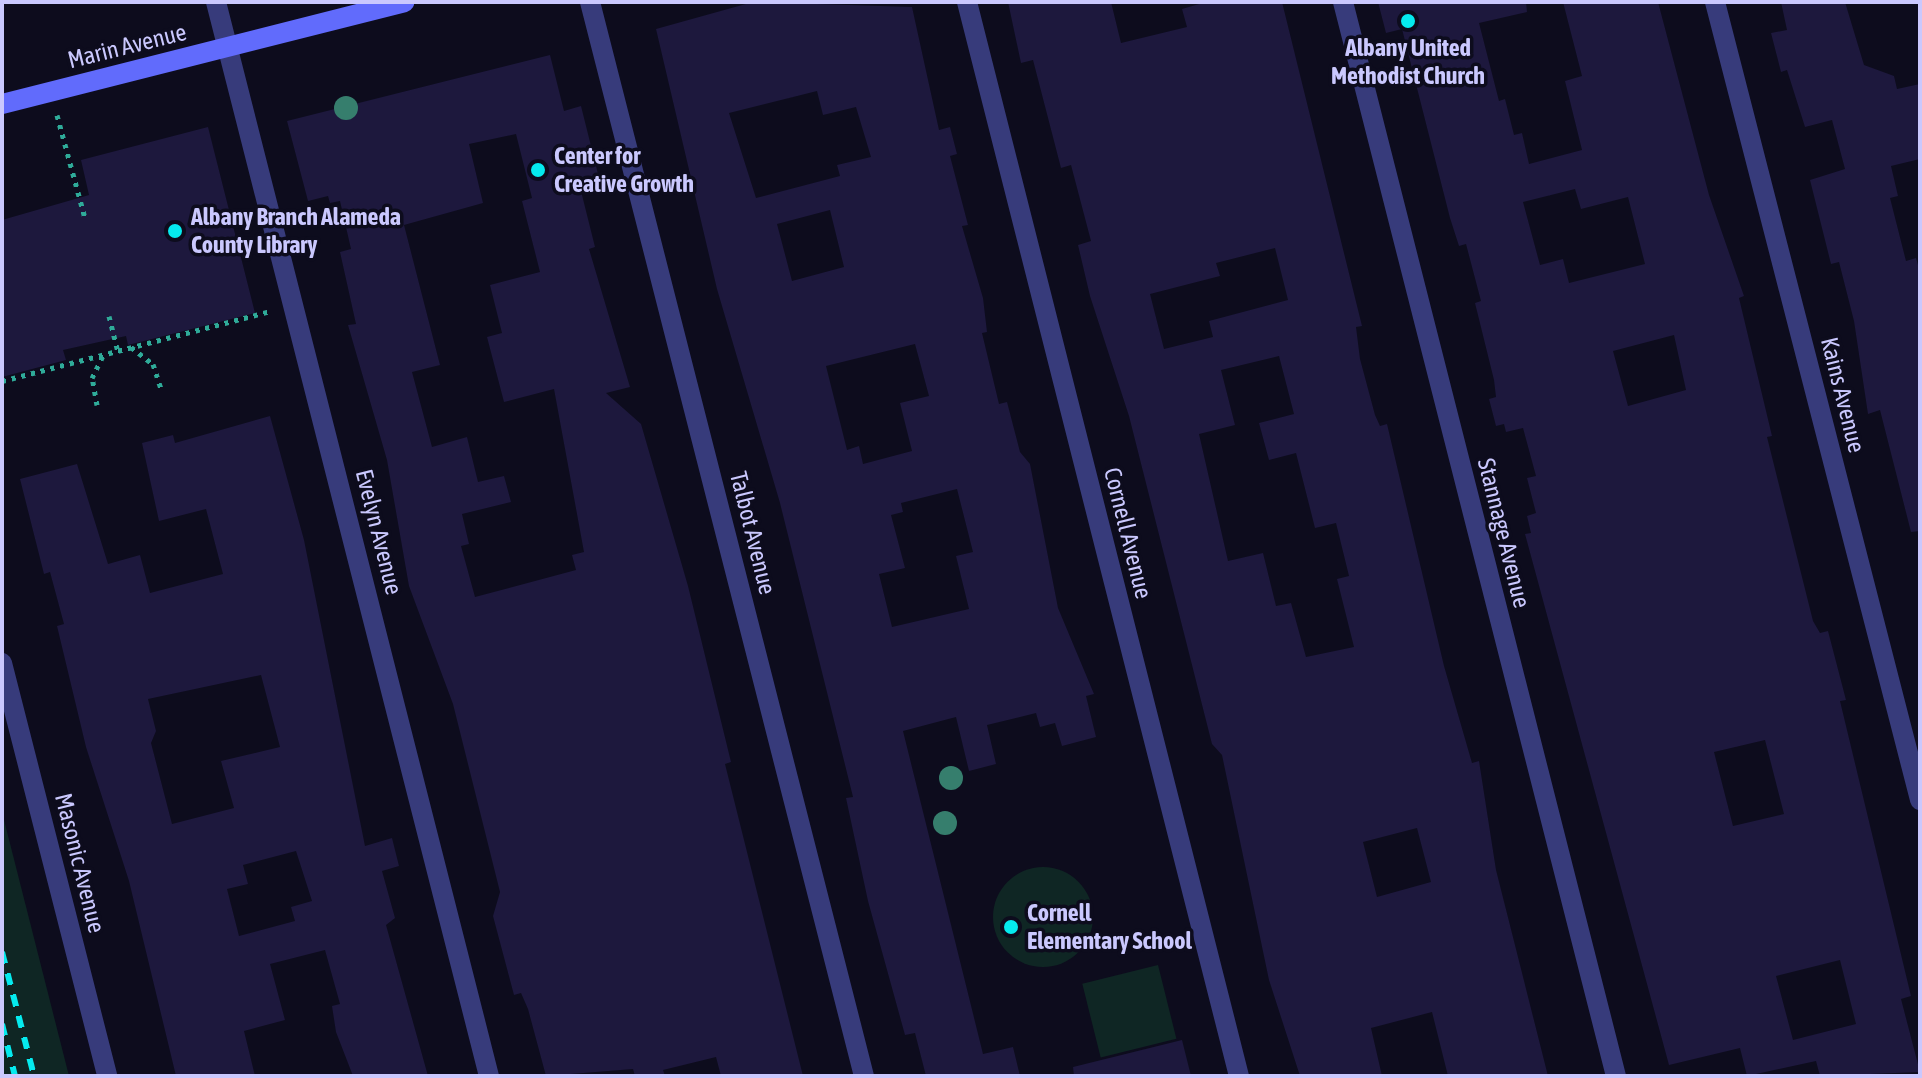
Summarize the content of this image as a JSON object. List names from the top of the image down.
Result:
{
  "streets": {
    "main road": ["Marin Avenue"],
    "street": [
      "Kains Avenue",
      "Evelyn Avenue",
      "Talbot Avenue",
      "Cornell Avenue",
      "Stannage Avenue",
      "Masonic Avenue"
    ]
  },
  "crossings": [
    ["Marin Avenue", "Evelyn Avenue"]
  ],
  "places": [
    "Albany United Methodist Church",
    "Center for Creative Growth",
    "Albany Branch Alameda County Library",
    "Cornell Elementary School"
  ]
}
